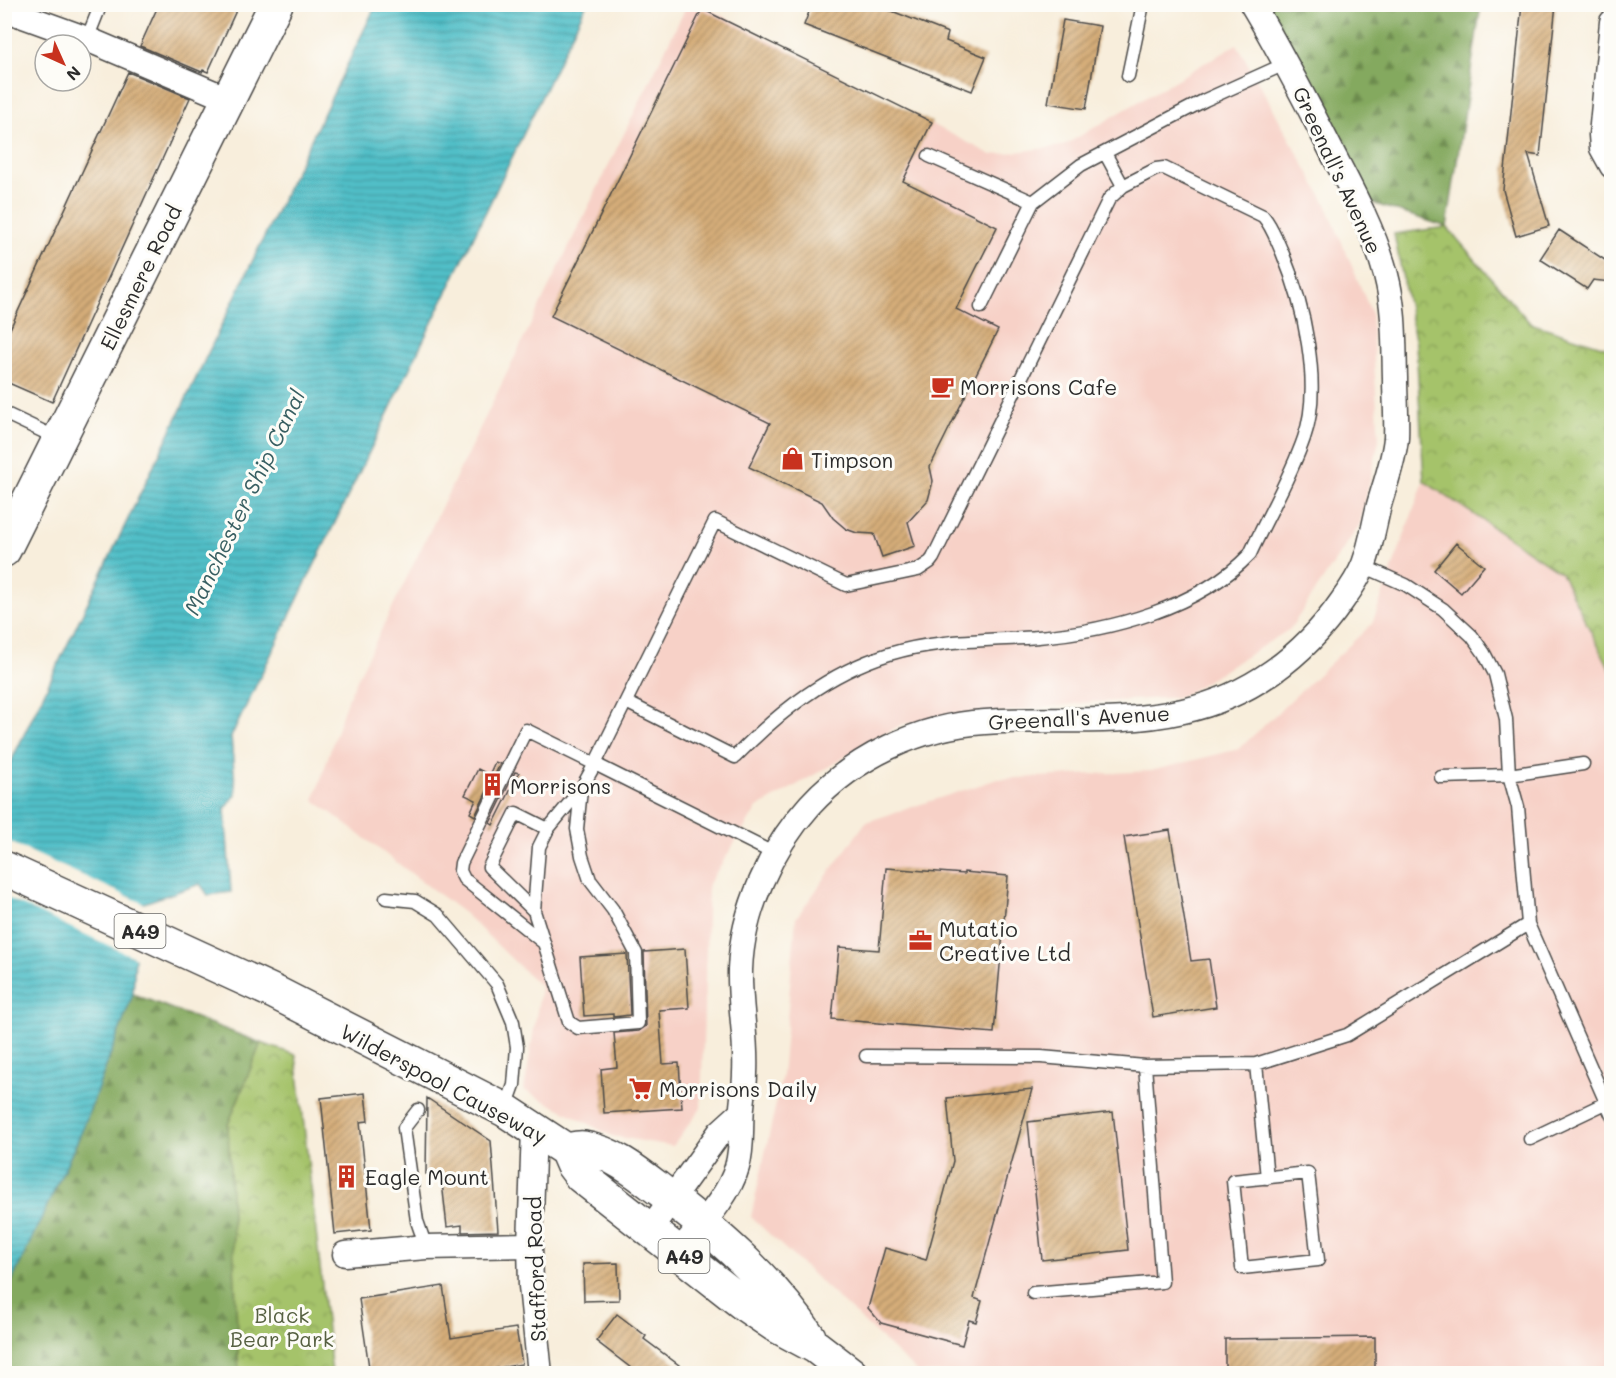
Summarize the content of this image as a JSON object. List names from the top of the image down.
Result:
{
  "streets": {
    "main road": ["Ellesmere Road", "A49", "Wilderspool Causeway"],
    "street": ["Greenall's Avenue", "Stafford Road"]
  },
  "crossings": [
    ["Greenall's Avenue", "Wilderspool Causeway"],
    ["Wilderspool Causeway", "Stafford Road"]
  ],
  "water": ["Manchester Ship Canal"],
  "parks": ["Black Bear Park"],
  "places": {
    "cafe": ["Morrisons Cafe"],
    "shop": ["Timpson"],
    "building": ["Morrisons", "Eagle Mount"],
    "office": ["Mutatio Creative Ltd"],
    "supermarket": ["Morrisons Daily"]
  },
  "north": "bottom right"
}
